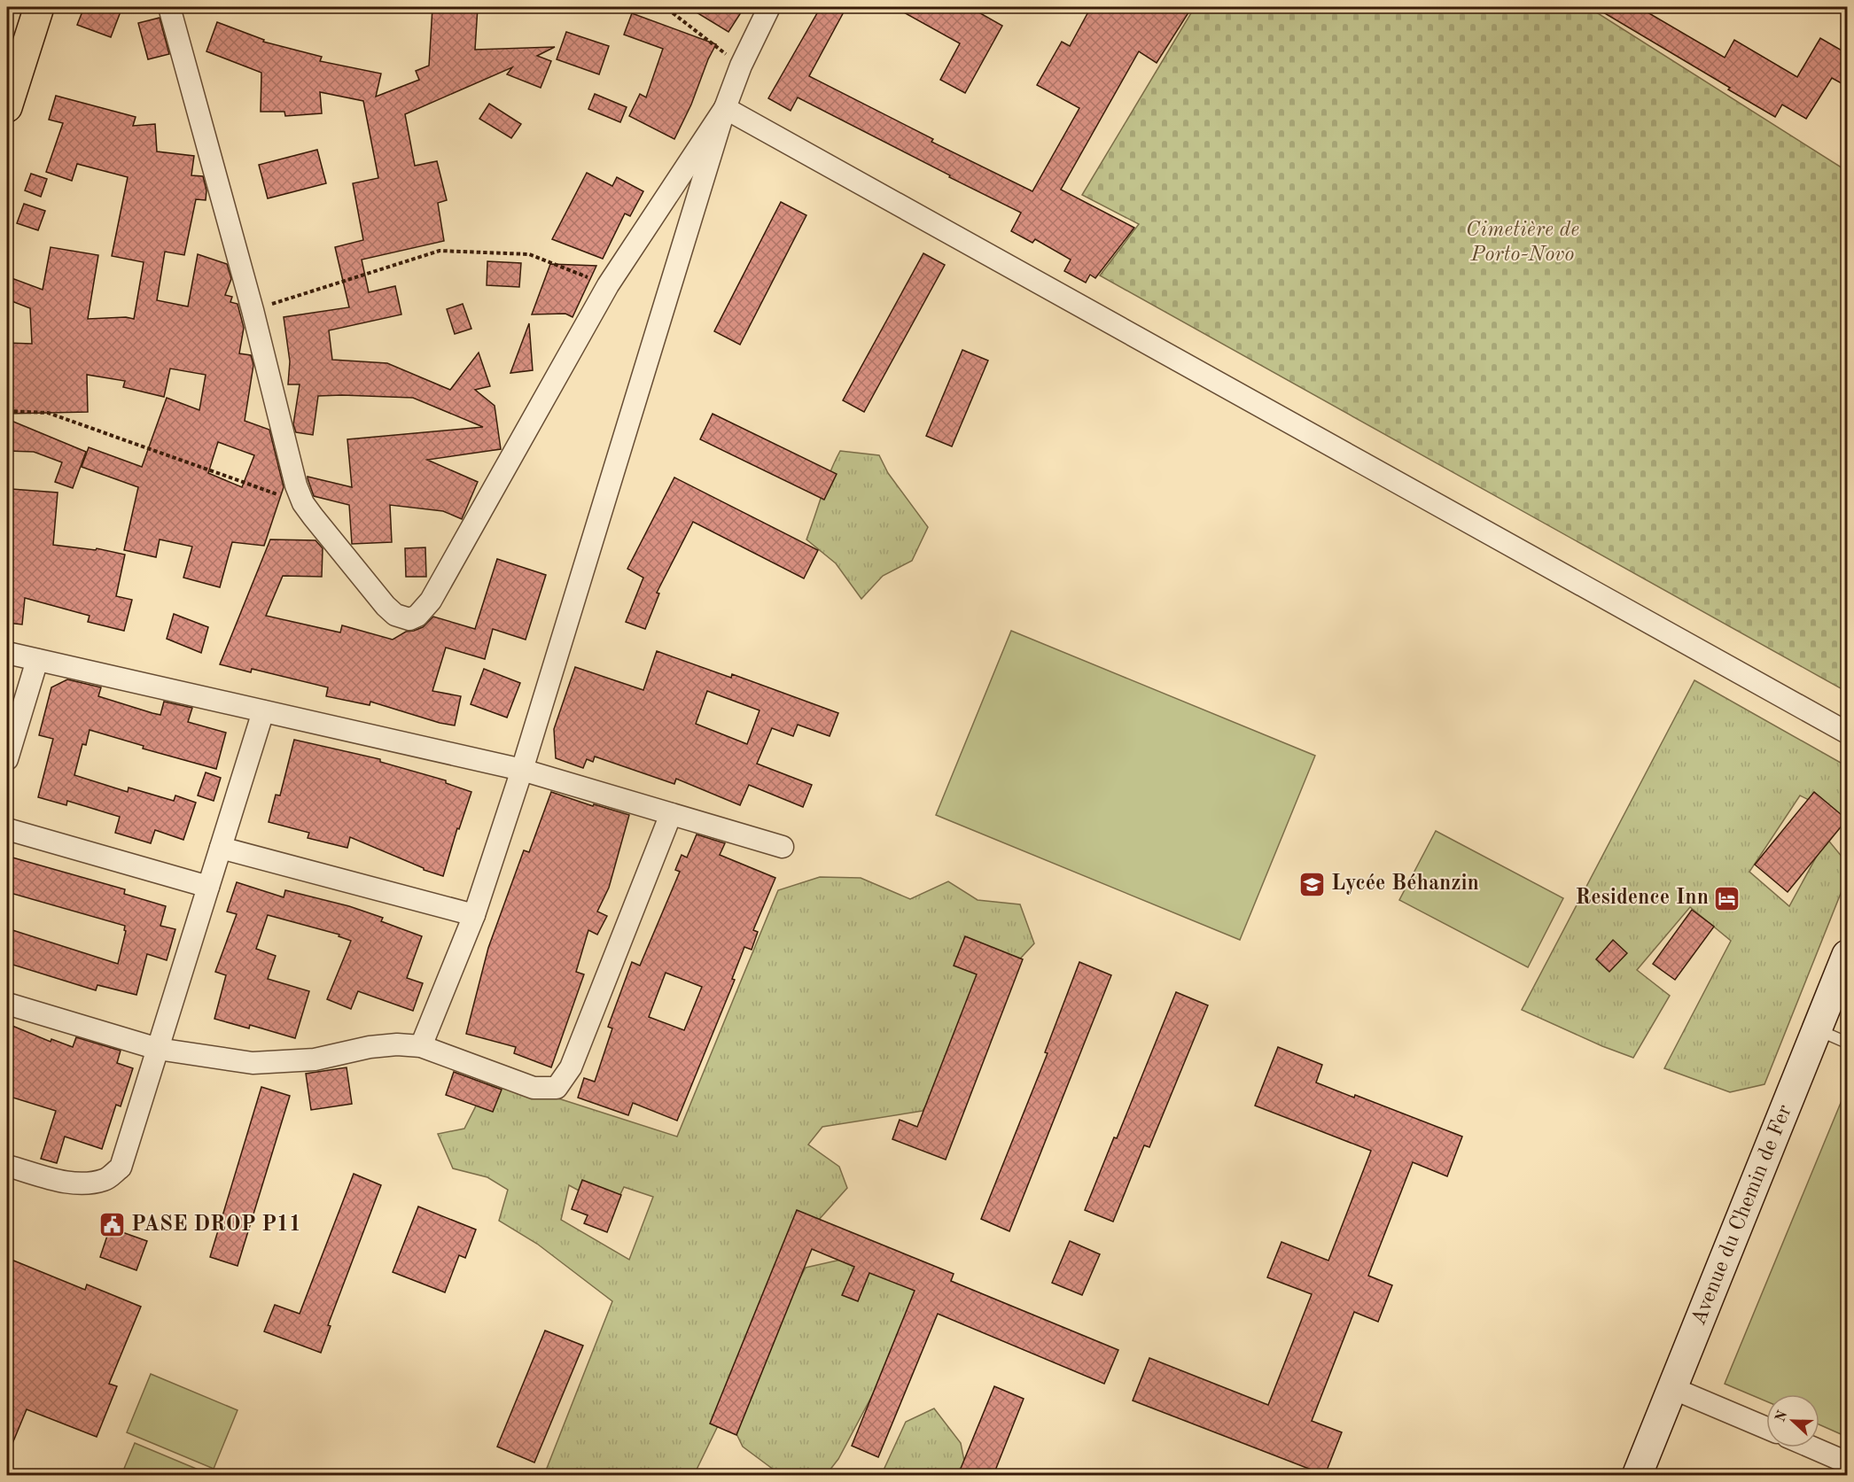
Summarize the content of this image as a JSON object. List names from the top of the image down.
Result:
{
  "streets": {
    "street": ["Avenue du Chemin de Fer"]
  },
  "parks": ["Cimetière de Porto-Novo"],
  "places": {
    "school or university": ["Lycée Béhanzin"],
    "hotel": ["Residence Inn"],
    "public building": ["PASE DROP P11"]
  },
  "north": "left"
}
